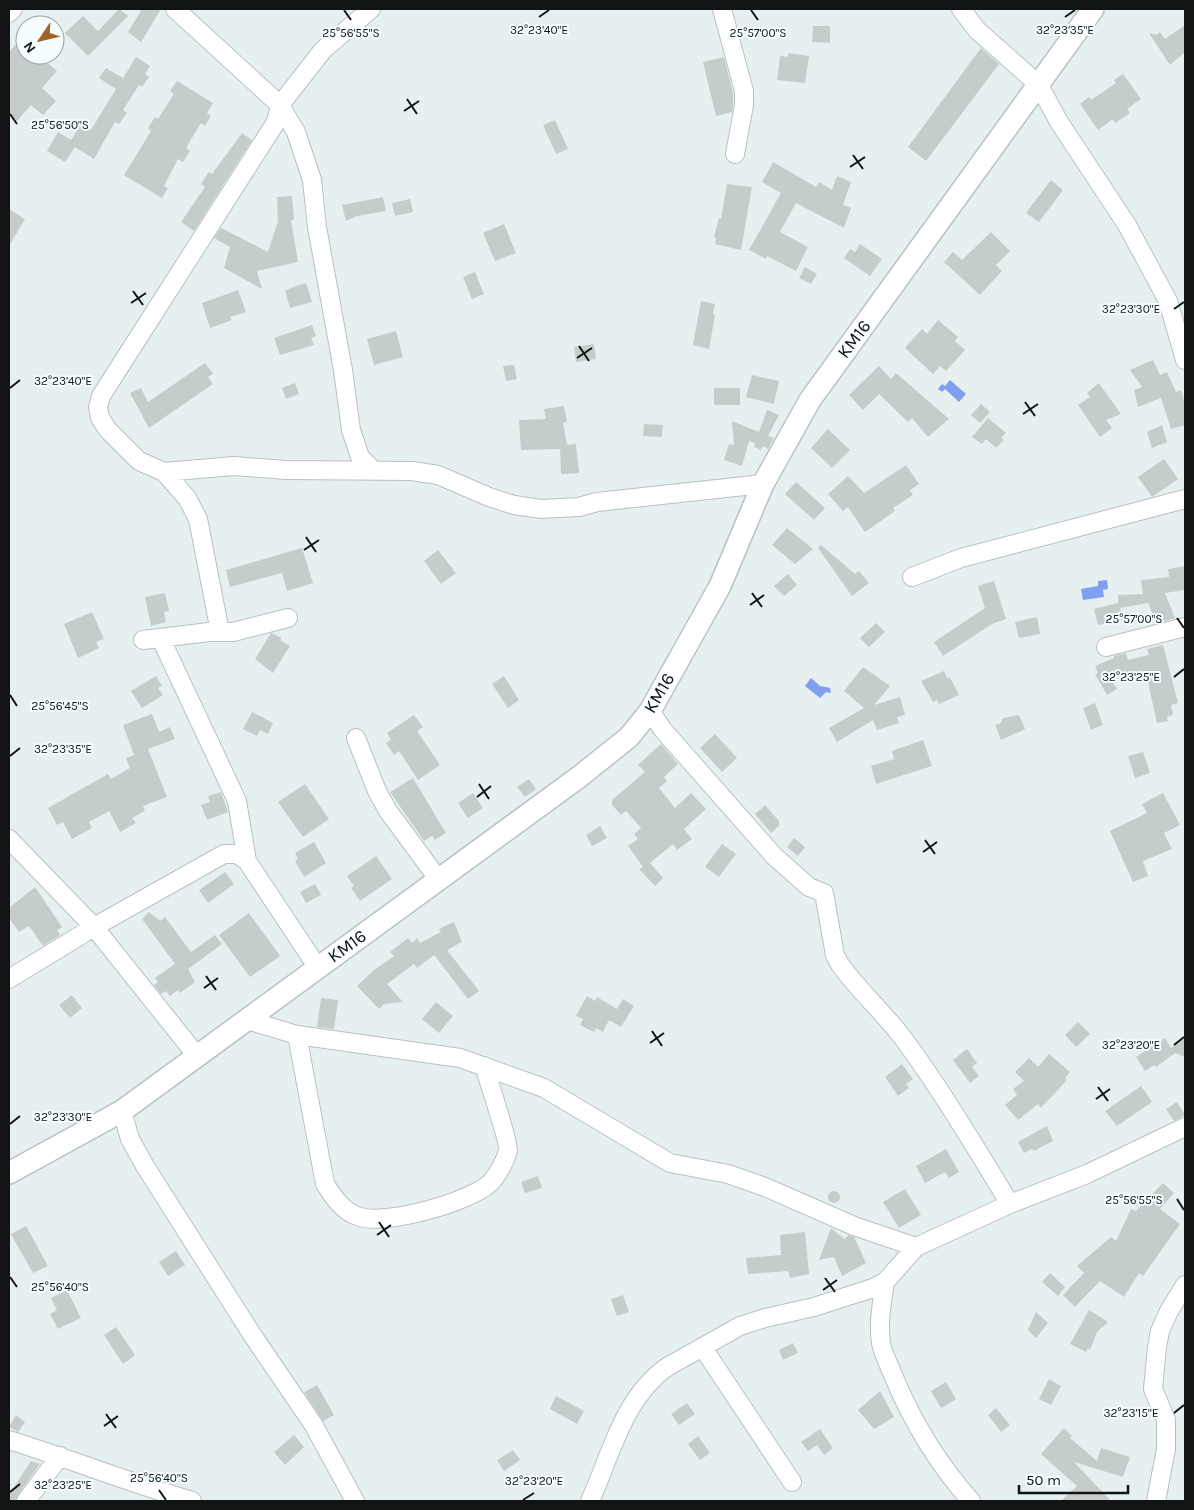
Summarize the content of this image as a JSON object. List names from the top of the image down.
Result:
{
  "streets": {
    "street": ["KM16"]
  },
  "scale_bar": "50 m",
  "north": "bottom left",
  "coordinates": [
    "32°23'40\"E",
    "32°23'35\"E",
    "25°56'55\"S",
    "25°57'00\"S",
    "25°56'50\"S",
    "32°23'30\"E",
    "32°23'25\"E",
    "25°56'45\"S",
    "32°23'20\"E",
    "25°56'40\"S",
    "32°23'15\"E"
  ]
}
